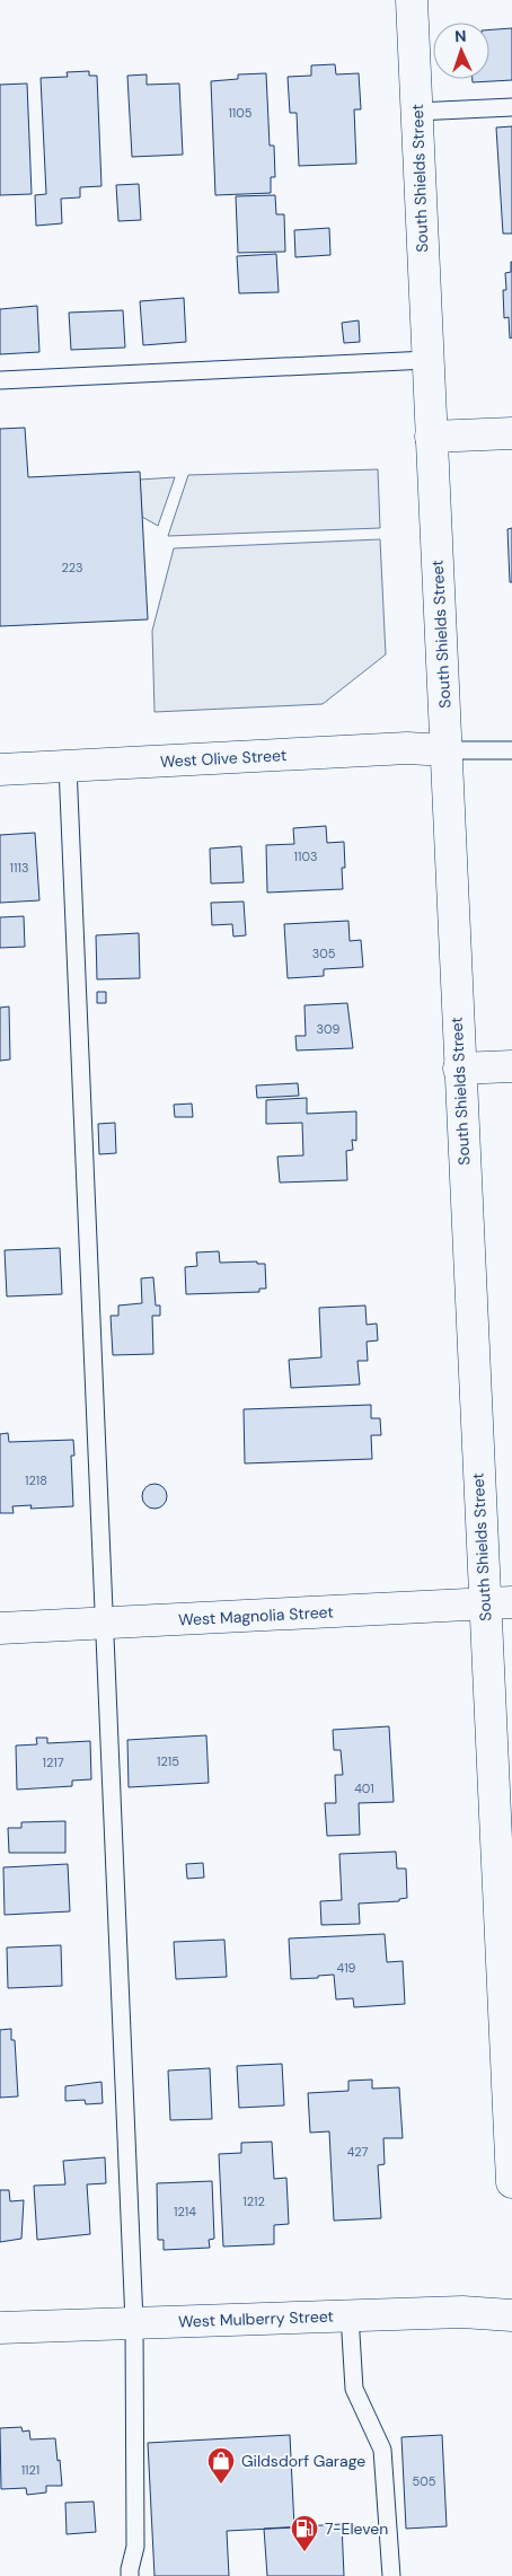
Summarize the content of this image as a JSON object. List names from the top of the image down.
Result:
{
  "streets": {
    "main road": [
      "South Shields Street",
      "West Olive Street",
      "West Magnolia Street",
      "West Mulberry Street"
    ]
  },
  "crossings": [
    ["South Shields Street", "West Olive Street"],
    ["South Shields Street", "West Magnolia Street"]
  ],
  "places": {
    "shop": ["Gildsdorf Garage"],
    "fuel station": ["7-Eleven"]
  },
  "house_numbers": [
    "1105",
    "223",
    "1103",
    "1113",
    "305",
    "309",
    "1218",
    "1215",
    "1217",
    "401",
    "419",
    "427",
    "1212",
    "1214",
    "1121",
    "505"
  ],
  "north": "top"
}
